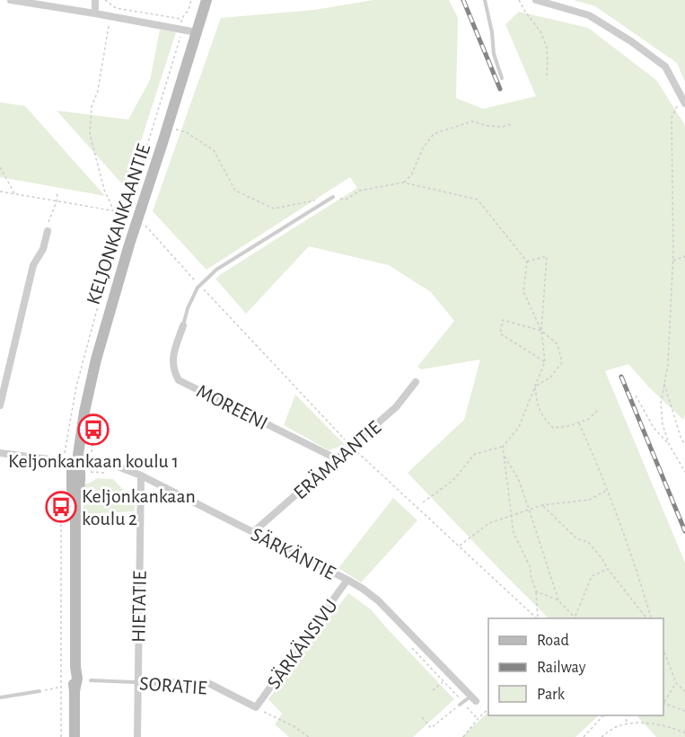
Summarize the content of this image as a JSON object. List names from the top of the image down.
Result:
{
  "streets": {
    "main road": ["KELJONKANKAANTIE"],
    "street": [
      "MOREENI",
      "ERÄMAANTIE",
      "SÄRKÄNTIE",
      "HIETATIE",
      "SÄRKÄNSIVU",
      "SORATIE"
    ]
  },
  "crossings": [
    ["KELJONKANKAANTIE", "SÄRKÄNTIE"],
    ["MOREENI", "ERÄMAANTIE"],
    ["ERÄMAANTIE", "SÄRKÄNTIE"],
    ["SÄRKÄNTIE", "HIETATIE"],
    ["SÄRKÄNTIE", "SÄRKÄNSIVU"],
    ["HIETATIE", "SORATIE"],
    ["SÄRKÄNSIVU", "SORATIE"]
  ],
  "places": {
    "bus stop": ["Keljonkankaan koulu 1", "Keljonkankaan koulu 2"]
  },
  "legend": ["Road", "Railway", "Park"]
}
